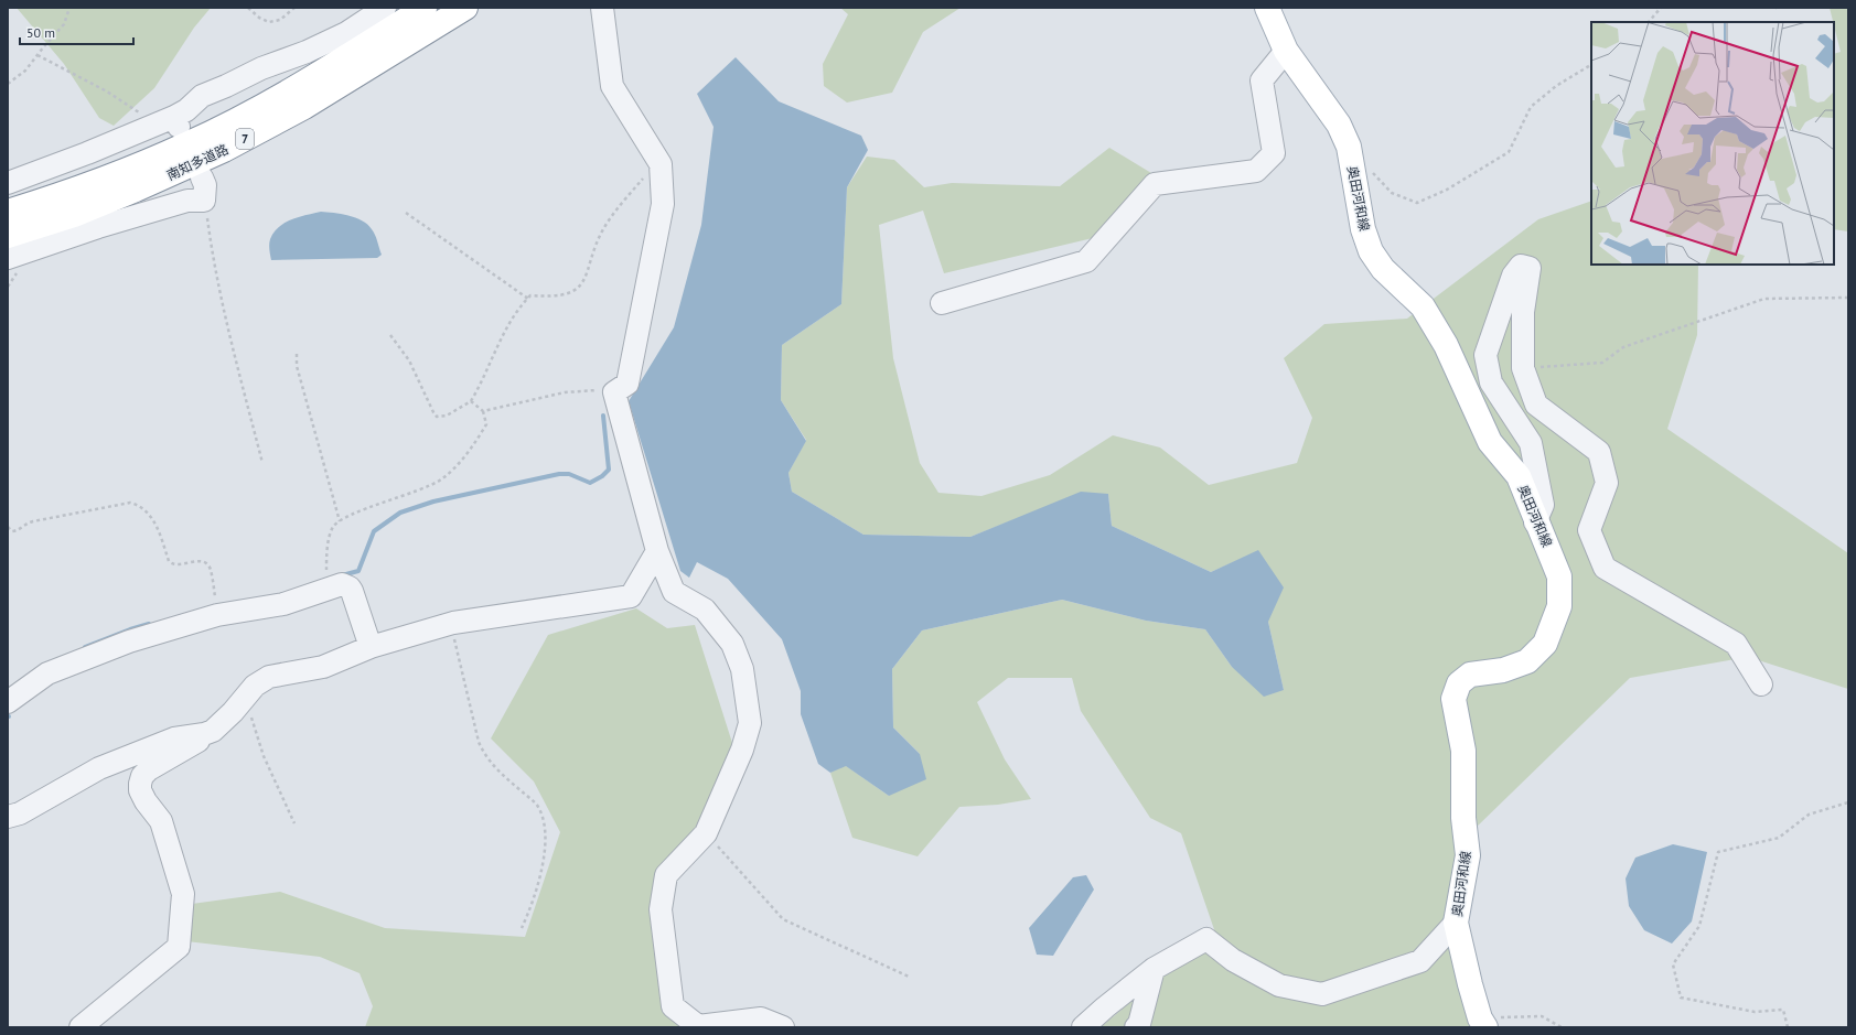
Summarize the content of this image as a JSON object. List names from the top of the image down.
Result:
{
  "streets": {
    "main road": ["7", "南知多道路", "奥田河和線"]
  },
  "scale_bar": "50 m"
}
